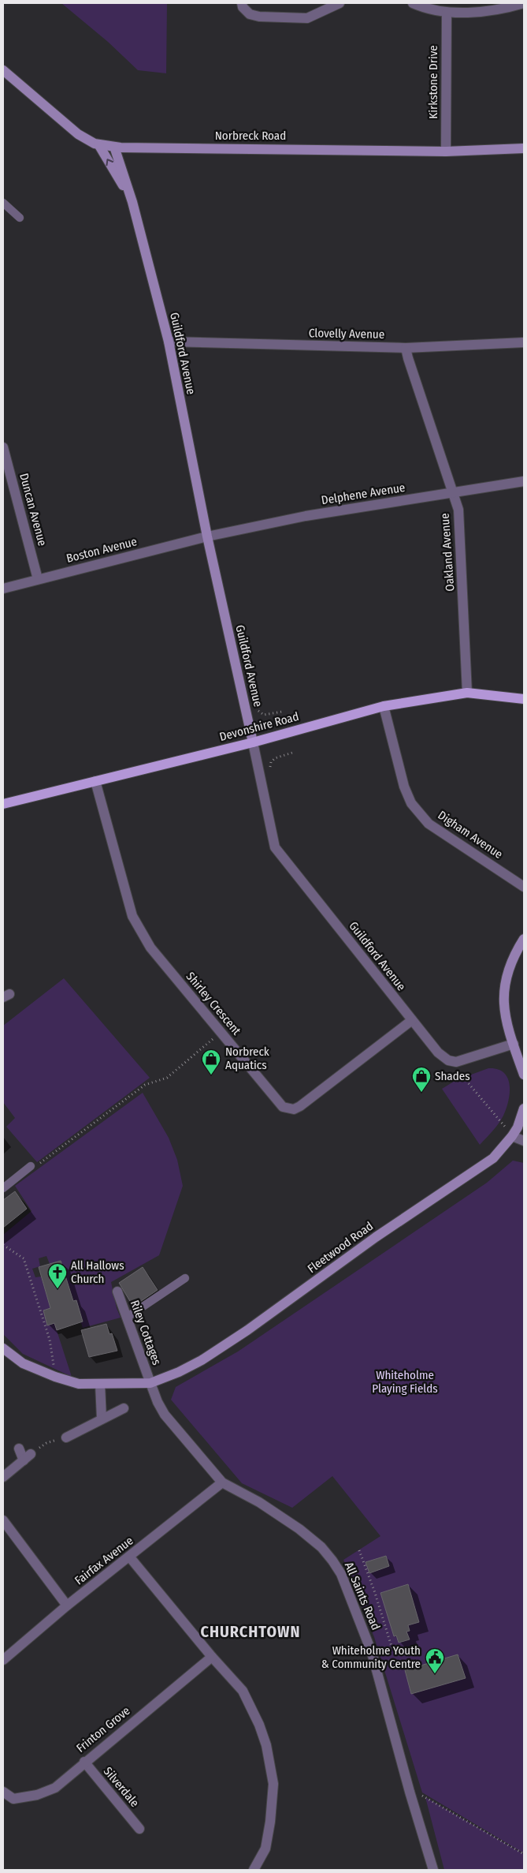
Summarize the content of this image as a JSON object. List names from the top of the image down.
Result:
{
  "streets": {
    "main road": ["Devonshire Road"],
    "street": [
      "Kirkstone Drive",
      "Norbreck Road",
      "Clovelly Avenue",
      "Guildford Avenue",
      "Delphene Avenue",
      "Duncan Avenue",
      "Boston Avenue",
      "Oakland Avenue",
      "Digham Avenue",
      "Shirley Crescent",
      "Fleetwood Road",
      "Riley Cottages",
      "Fairfax Avenue",
      "All Saints Road",
      "Frinton Grove",
      "Silverdale"
    ]
  },
  "crossings": [
    ["Kirkstone Drive", "Norbreck Road"],
    ["Norbreck Road", "Guildford Avenue"],
    ["Clovelly Avenue", "Guildford Avenue"],
    ["Clovelly Avenue", "Oakland Avenue"],
    ["Guildford Avenue", "Delphene Avenue"],
    ["Guildford Avenue", "Boston Avenue"],
    ["Guildford Avenue", "Devonshire Road"],
    ["Guildford Avenue", "Shirley Crescent"],
    ["Delphene Avenue", "Boston Avenue"],
    ["Delphene Avenue", "Oakland Avenue"],
    ["Duncan Avenue", "Boston Avenue"],
    ["Oakland Avenue", "Devonshire Road"],
    ["Devonshire Road", "Digham Avenue"],
    ["Devonshire Road", "Shirley Crescent"],
    ["Fleetwood Road", "Riley Cottages"],
    ["Fleetwood Road", "All Saints Road"],
    ["Riley Cottages", "All Saints Road"],
    ["Fairfax Avenue", "All Saints Road"],
    ["Frinton Grove", "Silverdale"]
  ],
  "districts": ["CHURCHTOWN"],
  "parks": ["Whiteholme Playing Fields"],
  "places": {
    "shop": ["Norbreck Aquatics", "Shades"],
    "church": ["All Hallows Church"],
    "public building": ["Whiteholme Youth & Community Centre"]
  }
}
